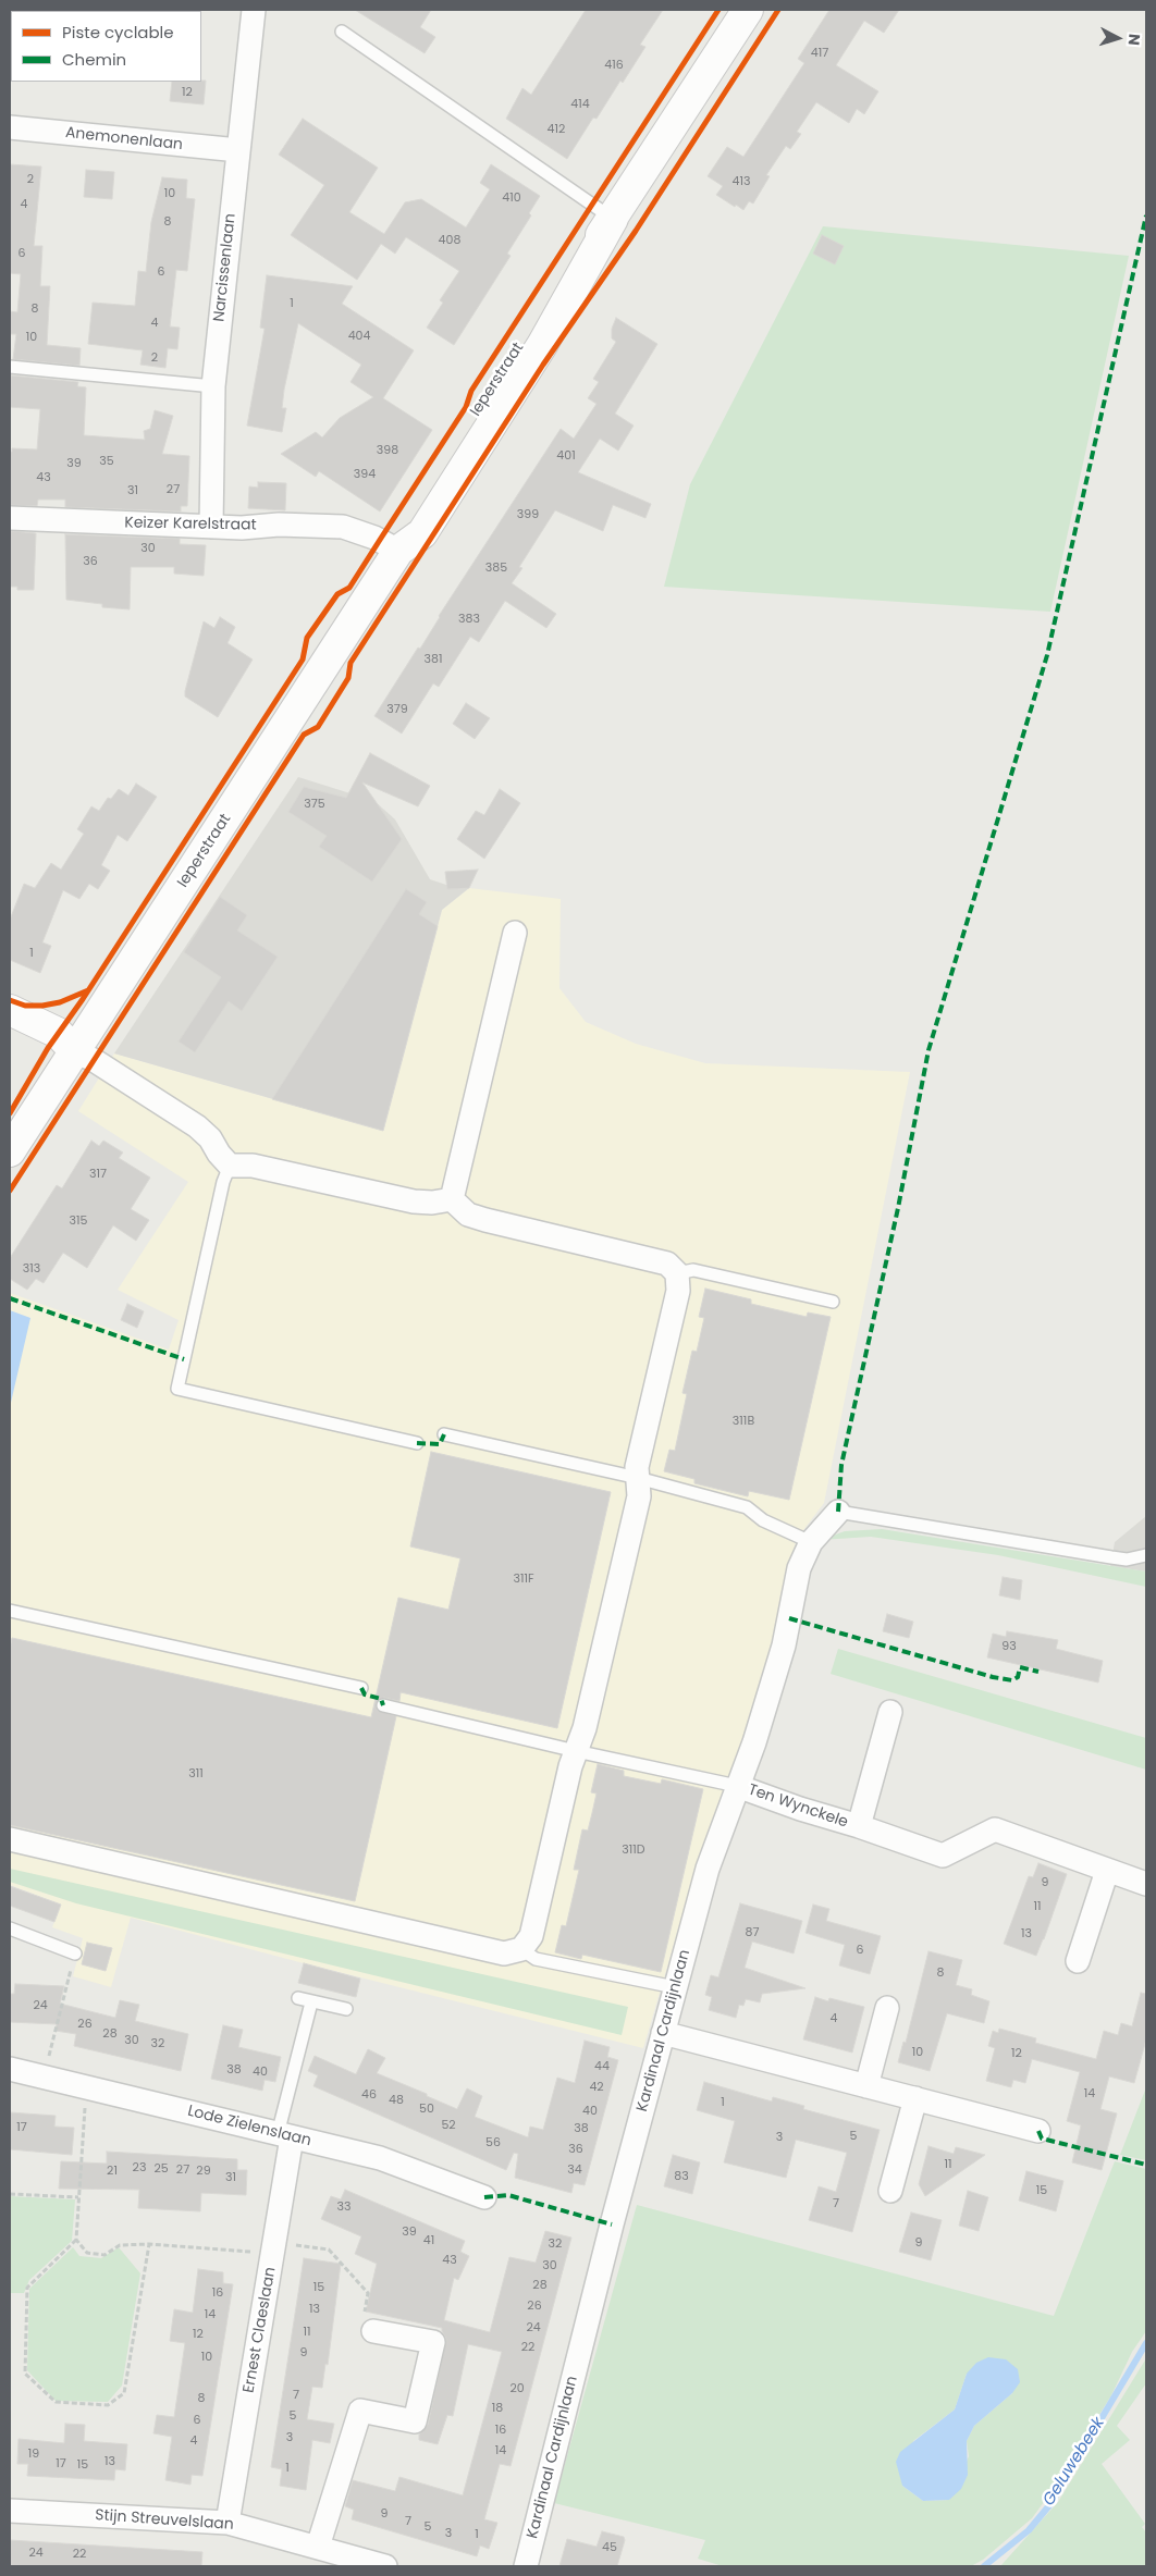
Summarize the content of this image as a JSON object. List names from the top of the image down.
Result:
{
  "streets": {
    "street": [
      "Anemonenlaan",
      "Narcissenlaan",
      "Ieperstraat",
      "Keizer Karelstraat",
      "Ten Wynckele",
      "Kardinaal Cardijnlaan",
      "Lode Zielenslaan",
      "Ernest Claeslaan",
      "Stijn Streuvelslaan"
    ]
  },
  "crossings": [
    ["Anemonenlaan", "Narcissenlaan"],
    ["Narcissenlaan", "Keizer Karelstraat"],
    ["Ieperstraat", "Keizer Karelstraat"],
    ["Ten Wynckele", "Kardinaal Cardijnlaan"],
    ["Lode Zielenslaan", "Ernest Claeslaan"],
    ["Ernest Claeslaan", "Stijn Streuvelslaan"]
  ],
  "water": ["Geluwebeek"],
  "house_numbers": [
    "417",
    "416",
    "12",
    "414",
    "412",
    "2",
    "413",
    "10",
    "410",
    "4",
    "8",
    "408",
    "6",
    "6",
    "1",
    "8",
    "4",
    "404",
    "10",
    "2",
    "398",
    "401",
    "35",
    "39",
    "394",
    "43",
    "27",
    "31",
    "399",
    "30",
    "36",
    "385",
    "383",
    "381",
    "379",
    "375",
    "1",
    "317",
    "315",
    "313",
    "311B",
    "311F",
    "93",
    "311",
    "311D",
    "9",
    "11",
    "87",
    "13",
    "6",
    "8",
    "24",
    "4",
    "26",
    "28",
    "30",
    "32",
    "10",
    "12",
    "44",
    "38",
    "40",
    "42",
    "14",
    "46",
    "48",
    "1",
    "50",
    "40",
    "52",
    "17",
    "38",
    "5",
    "3",
    "56",
    "36",
    "11",
    "23",
    "25",
    "27",
    "34",
    "21",
    "29",
    "83",
    "31",
    "15",
    "7",
    "33",
    "39",
    "41",
    "9",
    "32",
    "43",
    "30",
    "28",
    "15",
    "16",
    "26",
    "13",
    "14",
    "24",
    "11",
    "12",
    "22",
    "9",
    "10",
    "20",
    "7",
    "8",
    "18",
    "5",
    "6",
    "16",
    "3",
    "4",
    "14",
    "19",
    "13",
    "17",
    "15",
    "1",
    "9",
    "7",
    "5",
    "3",
    "1",
    "45",
    "24",
    "22"
  ],
  "legend": ["Piste cyclable", "Chemin"],
  "north": "right"
}
